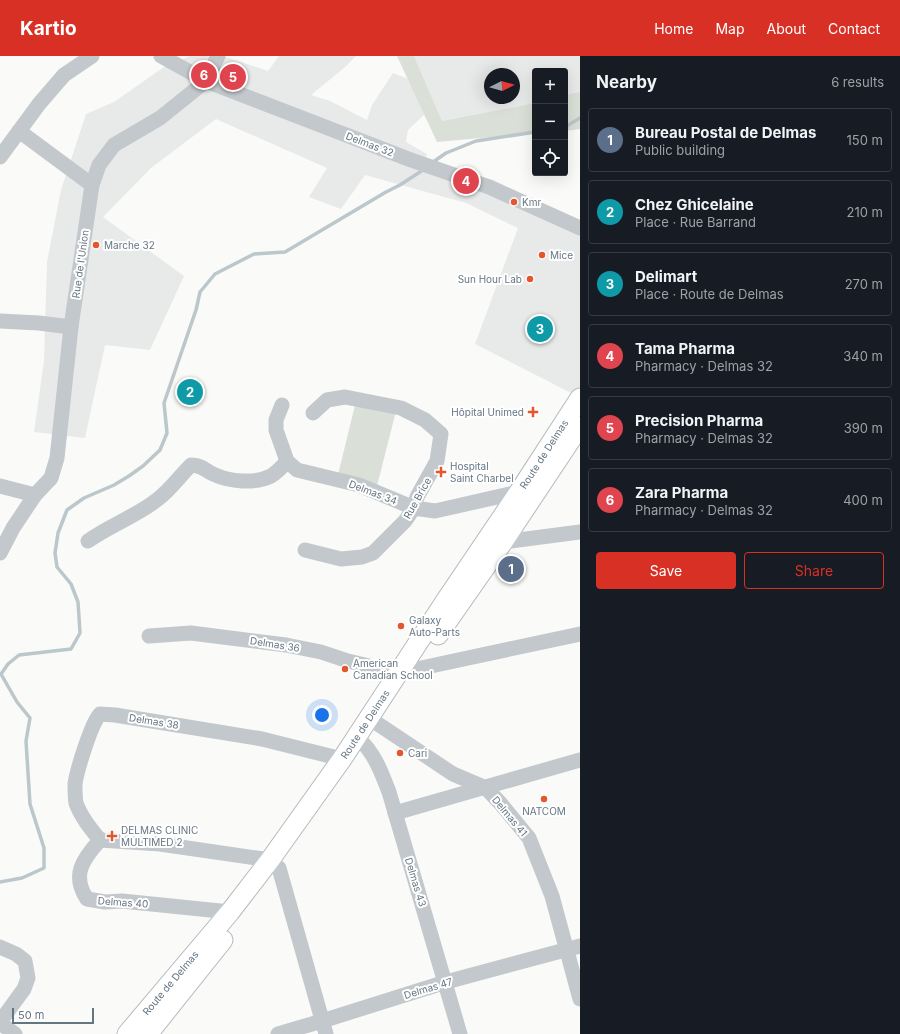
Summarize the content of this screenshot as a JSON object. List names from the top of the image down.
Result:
{
  "streets": {
    "main road": ["Route de Delmas"],
    "street": [
      "Delmas 32",
      "Rue de l'Union",
      "Delmas 34",
      "Rue Brice",
      "Delmas 36",
      "Delmas 38",
      "Delmas 41",
      "Delmas 43",
      "Delmas 40",
      "Delmas 47"
    ]
  },
  "crossings": [
    ["Delmas 32", "Rue de l'Union"],
    ["Route de Delmas", "Delmas 34"],
    ["Route de Delmas", "Delmas 36"],
    ["Route de Delmas", "Delmas 38"],
    ["Route de Delmas", "Delmas 41"],
    ["Route de Delmas", "Delmas 43"],
    ["Route de Delmas", "Delmas 40"],
    ["Delmas 34", "Rue Brice"],
    ["Delmas 38", "Delmas 40"],
    ["Delmas 41", "Delmas 47"],
    ["Delmas 43", "Delmas 47"]
  ],
  "places": {
    "other": [
      "Kmr",
      "Marche 32",
      "Mice",
      "Sun Hour Lab",
      "Galaxy Auto-Parts",
      "American Canadian School",
      "Cari",
      "NATCOM"
    ],
    "health": ["Hôpital Unimed", "Hospital Saint Charbel", "DELMAS CLINIC MULTIMED 2"]
  },
  "scale_bar": "50 m",
  "north": "right",
  "page": {
    "header": "Kartio",
    "nav": [
      "Home",
      "Map",
      "About",
      "Contact"
    ],
    "heading": ["Nearby", "6 results"],
    "pins": [
      "6",
      "5",
      "4",
      "3",
      "2",
      "1"
    ],
    "map_buttons": ["+", "−"],
    "list": [
      {
        "mark": "1",
        "name": "Bureau Postal de Delmas",
        "note": "Public building",
        "value": "150 m"
      },
      {
        "mark": "2",
        "name": "Chez Ghicelaine",
        "note": "Place · Rue Barrand",
        "value": "210 m"
      },
      {
        "mark": "3",
        "name": "Delimart",
        "note": "Place · Route de Delmas",
        "value": "270 m"
      },
      {
        "mark": "4",
        "name": "Tama Pharma",
        "note": "Pharmacy · Delmas 32",
        "value": "340 m"
      },
      {
        "mark": "5",
        "name": "Precision Pharma",
        "note": "Pharmacy · Delmas 32",
        "value": "390 m"
      },
      {
        "mark": "6",
        "name": "Zara Pharma",
        "note": "Pharmacy · Delmas 32",
        "value": "400 m"
      }
    ],
    "buttons": ["Save", "Share"],
    "scale": "50 m"
  }
}
